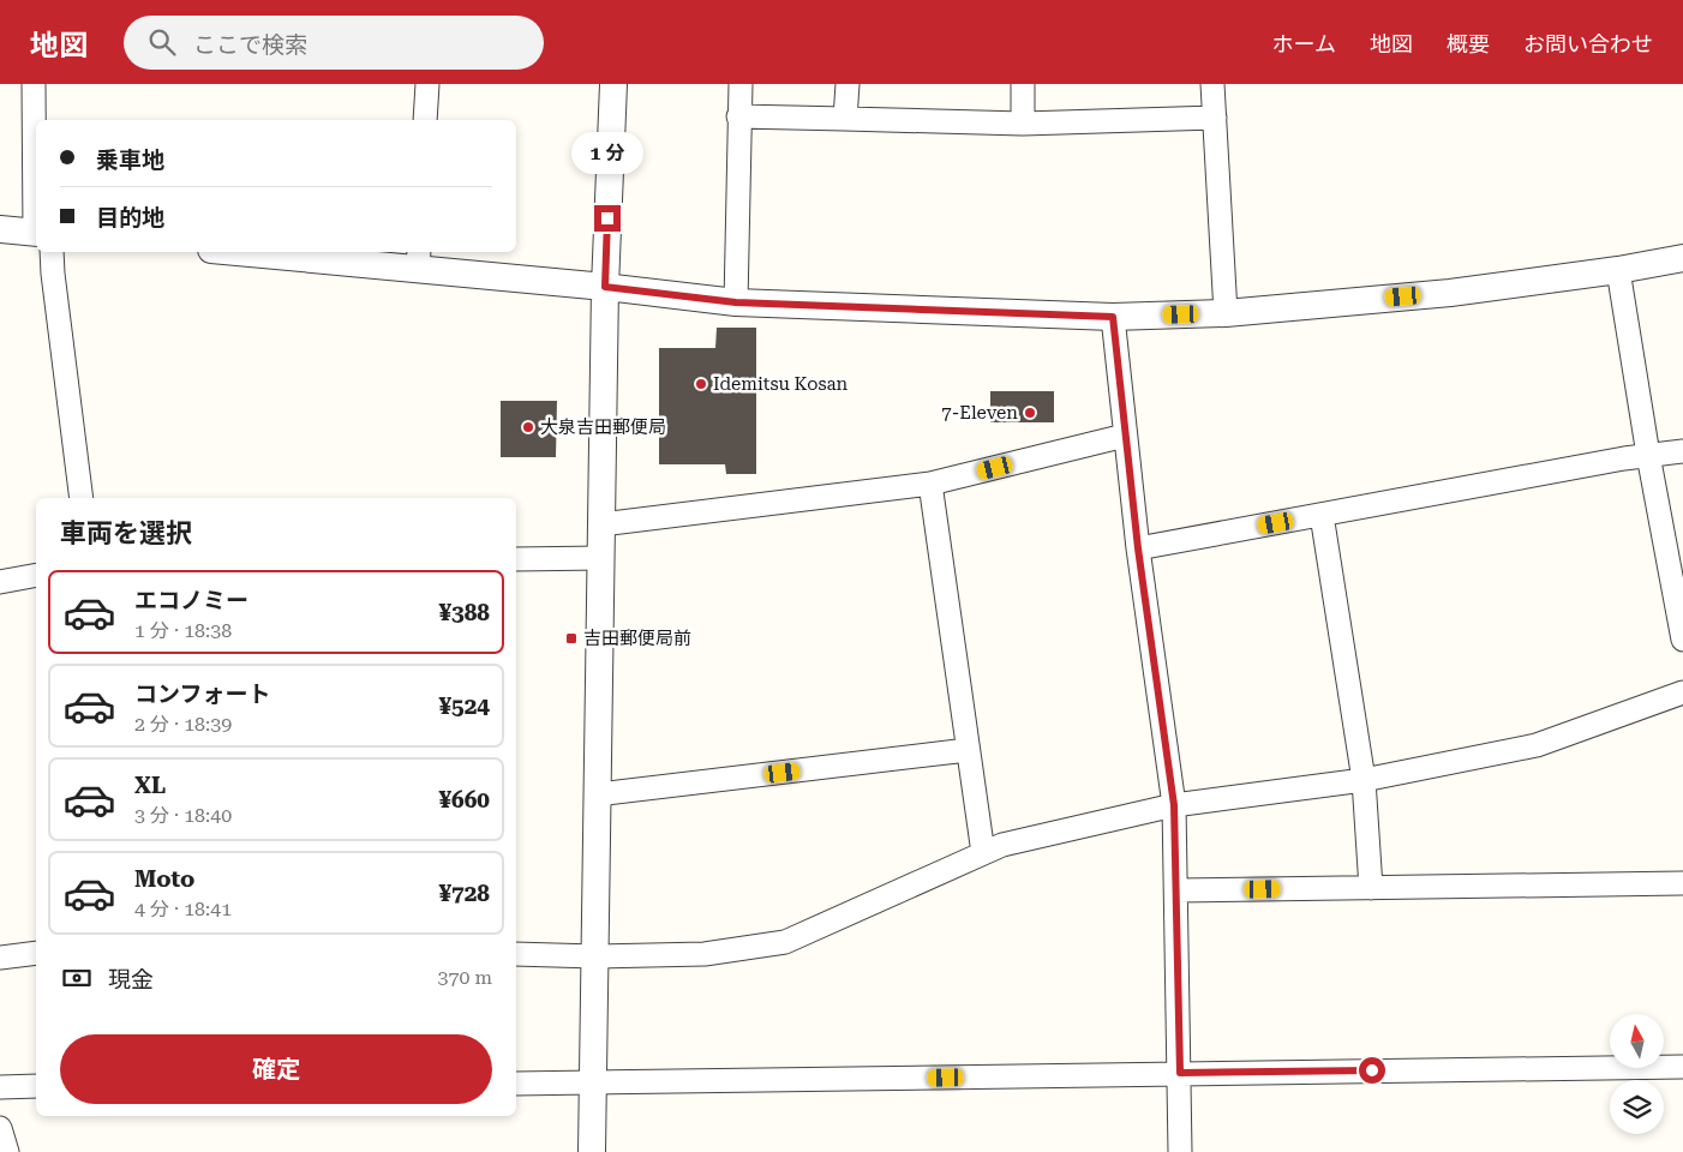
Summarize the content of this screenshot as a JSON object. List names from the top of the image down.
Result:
{
  "places": {
    "other": ["Idemitsu Kosan", "7-Eleven", "大泉吉田郵便局"],
    "transit": ["吉田郵便局前"]
  },
  "north": "top",
  "page": {
    "header": "地図",
    "search": "ここで検索",
    "nav": [
      "ホーム",
      "地図",
      "概要",
      "お問い合わせ"
    ],
    "banner": ["乗車地", "目的地"],
    "bubble": "1 分",
    "heading": "車両を選択",
    "list": [
      {
        "name": "エコノミー",
        "note": "1 分 · 18:38",
        "value": "¥388"
      },
      {
        "name": "コンフォート",
        "note": "2 分 · 18:39",
        "value": "¥524"
      },
      {
        "name": "XL",
        "note": "3 分 · 18:40",
        "value": "¥660"
      },
      {
        "name": "Moto",
        "note": "4 分 · 18:41",
        "value": "¥728"
      }
    ],
    "pay": ["現金", "370 m"],
    "buttons": "確定"
  }
}
